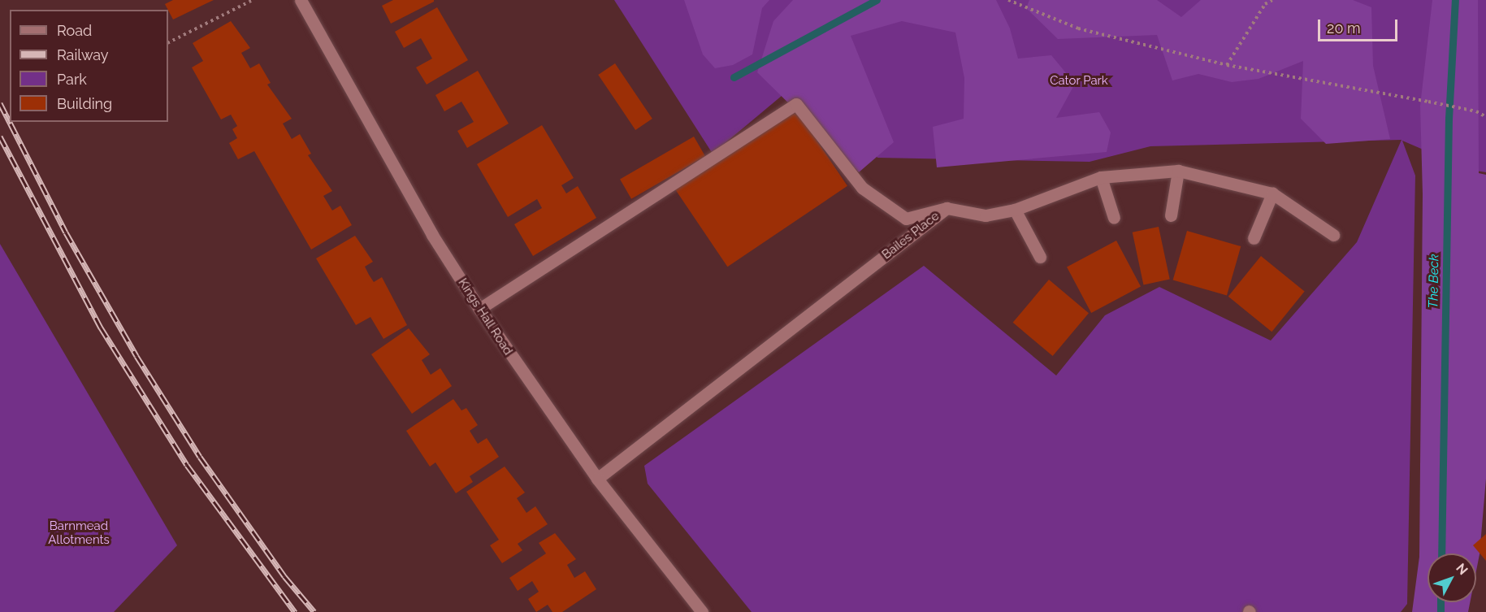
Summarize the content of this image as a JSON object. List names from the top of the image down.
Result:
{
  "streets": {
    "street": ["Bailes Place", "Kings Hall Road"]
  },
  "crossings": [
    ["Bailes Place", "Kings Hall Road"]
  ],
  "water": ["The Beck"],
  "parks": ["Cator Park", "Barnmead Allotments"],
  "legend": [
    "Road",
    "Railway",
    "Park",
    "Building"
  ],
  "scale_bar": "20 m",
  "north": "top right"
}
